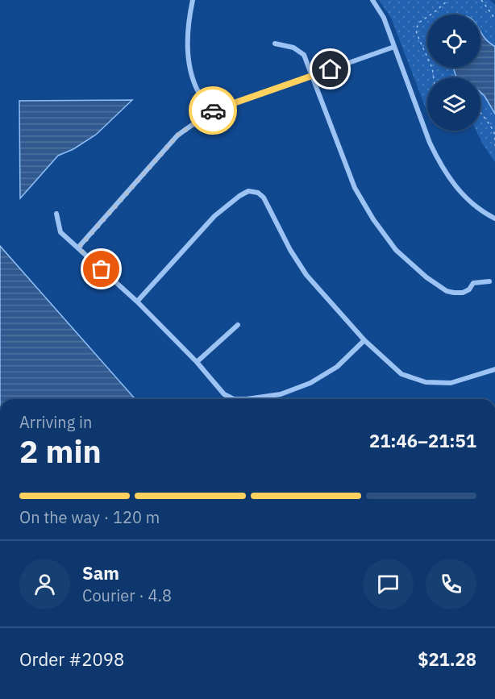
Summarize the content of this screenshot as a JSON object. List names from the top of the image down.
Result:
{
  "page": {
    "heading": ["2 min", "Arriving in", "21:46–21:51"],
    "panel": [
      "Sam",
      "Courier · 4.8",
      "Order #2098",
      "$21.28"
    ],
    "bar": "On the way · 120 m"
  }
}
